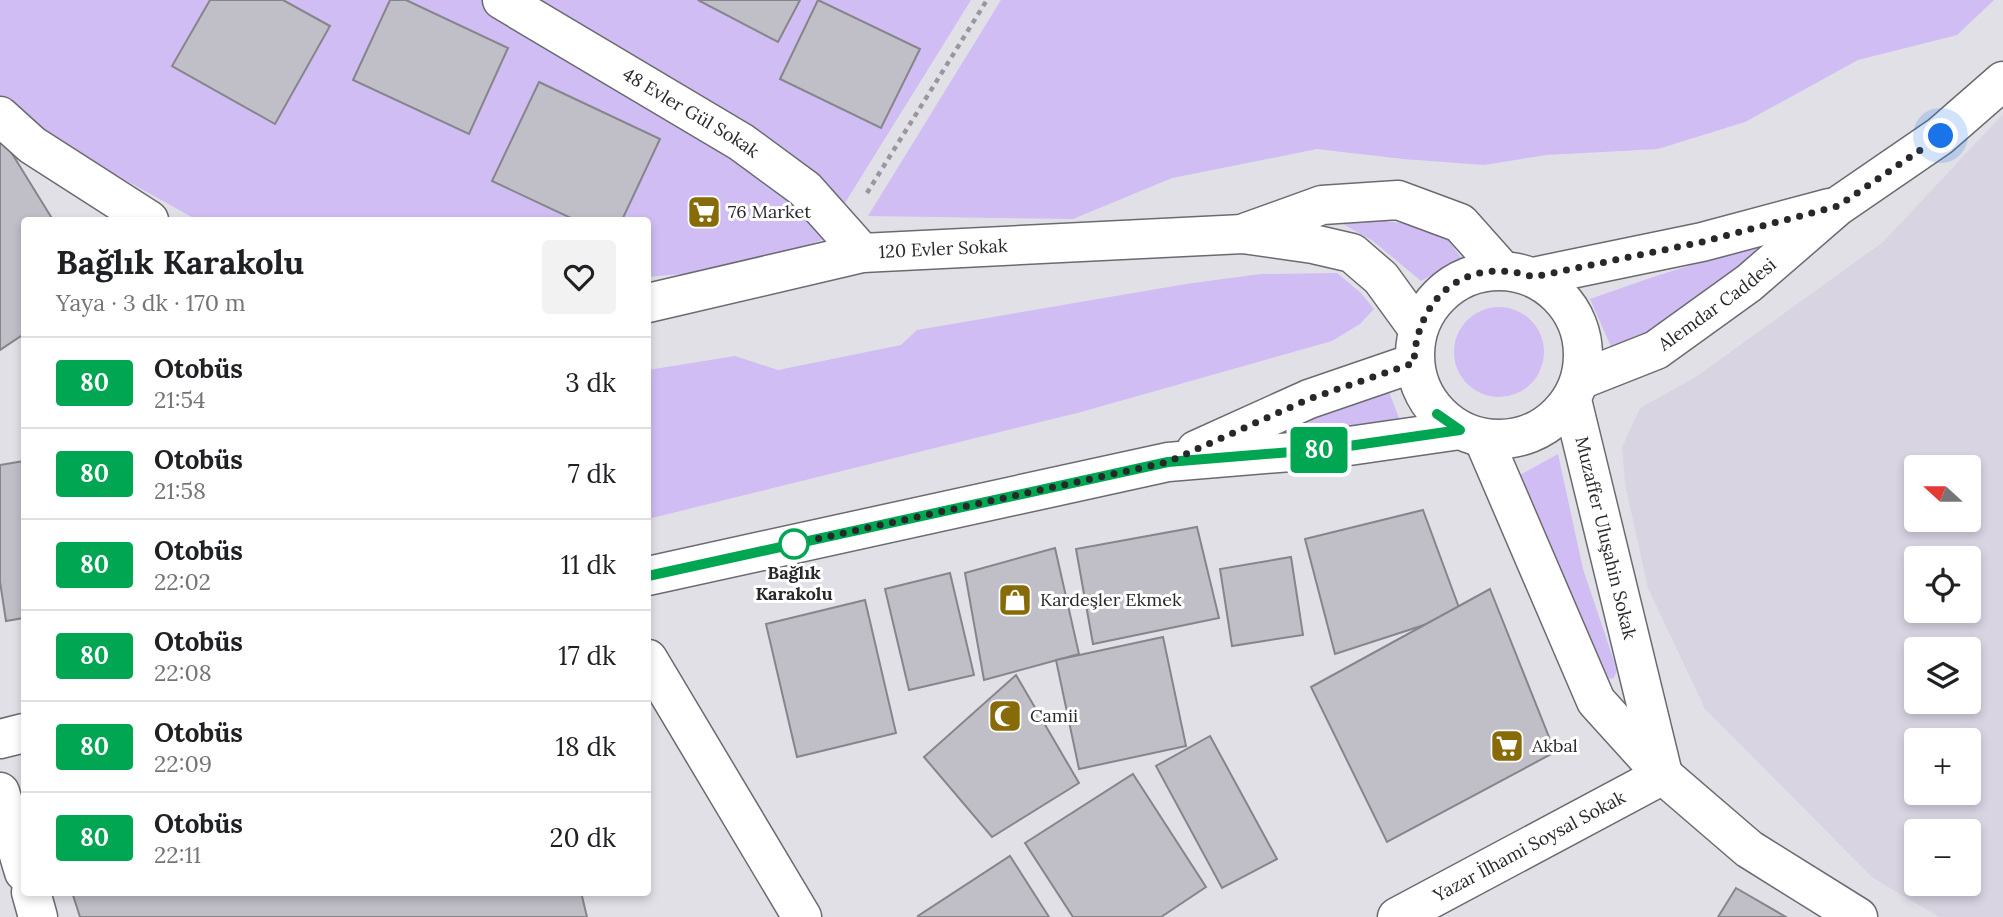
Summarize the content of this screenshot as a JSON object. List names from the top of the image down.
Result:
{
  "streets": {
    "street": [
      "48 Evler Gül Sokak",
      "120 Evler Sokak",
      "Alemdar Caddesi",
      "Muzaffer Uluşahin Sokak",
      "Yazar İlhami Soysal Sokak"
    ]
  },
  "crossings": [
    ["48 Evler Gül Sokak", "120 Evler Sokak"],
    ["120 Evler Sokak", "Alemdar Caddesi"],
    ["120 Evler Sokak", "Muzaffer Uluşahin Sokak"],
    ["Alemdar Caddesi", "Muzaffer Uluşahin Sokak"],
    ["Muzaffer Uluşahin Sokak", "Yazar İlhami Soysal Sokak"]
  ],
  "places": {
    "supermarket": ["76 Market", "Akbal"],
    "other": ["Bağlık Karakolu"],
    "shop": ["Kardeşler Ekmek"],
    "mosque": ["Camii"]
  },
  "lines": ["bus line 80"],
  "north": "left",
  "page": {
    "on_map": "80",
    "heading": ["Bağlık Karakolu", "Yaya · 3 dk · 170 m"],
    "list": [
      {
        "mark": "80",
        "name": "Otobüs",
        "note": "21:54",
        "value": "3 dk"
      },
      {
        "mark": "80",
        "name": "Otobüs",
        "note": "21:58",
        "value": "7 dk"
      },
      {
        "mark": "80",
        "name": "Otobüs",
        "note": "22:02",
        "value": "11 dk"
      },
      {
        "mark": "80",
        "name": "Otobüs",
        "note": "22:08",
        "value": "17 dk"
      },
      {
        "mark": "80",
        "name": "Otobüs",
        "note": "22:09",
        "value": "18 dk"
      },
      {
        "mark": "80",
        "name": "Otobüs",
        "note": "22:11",
        "value": "20 dk"
      }
    ],
    "map_buttons": ["+", "−"]
  }
}
